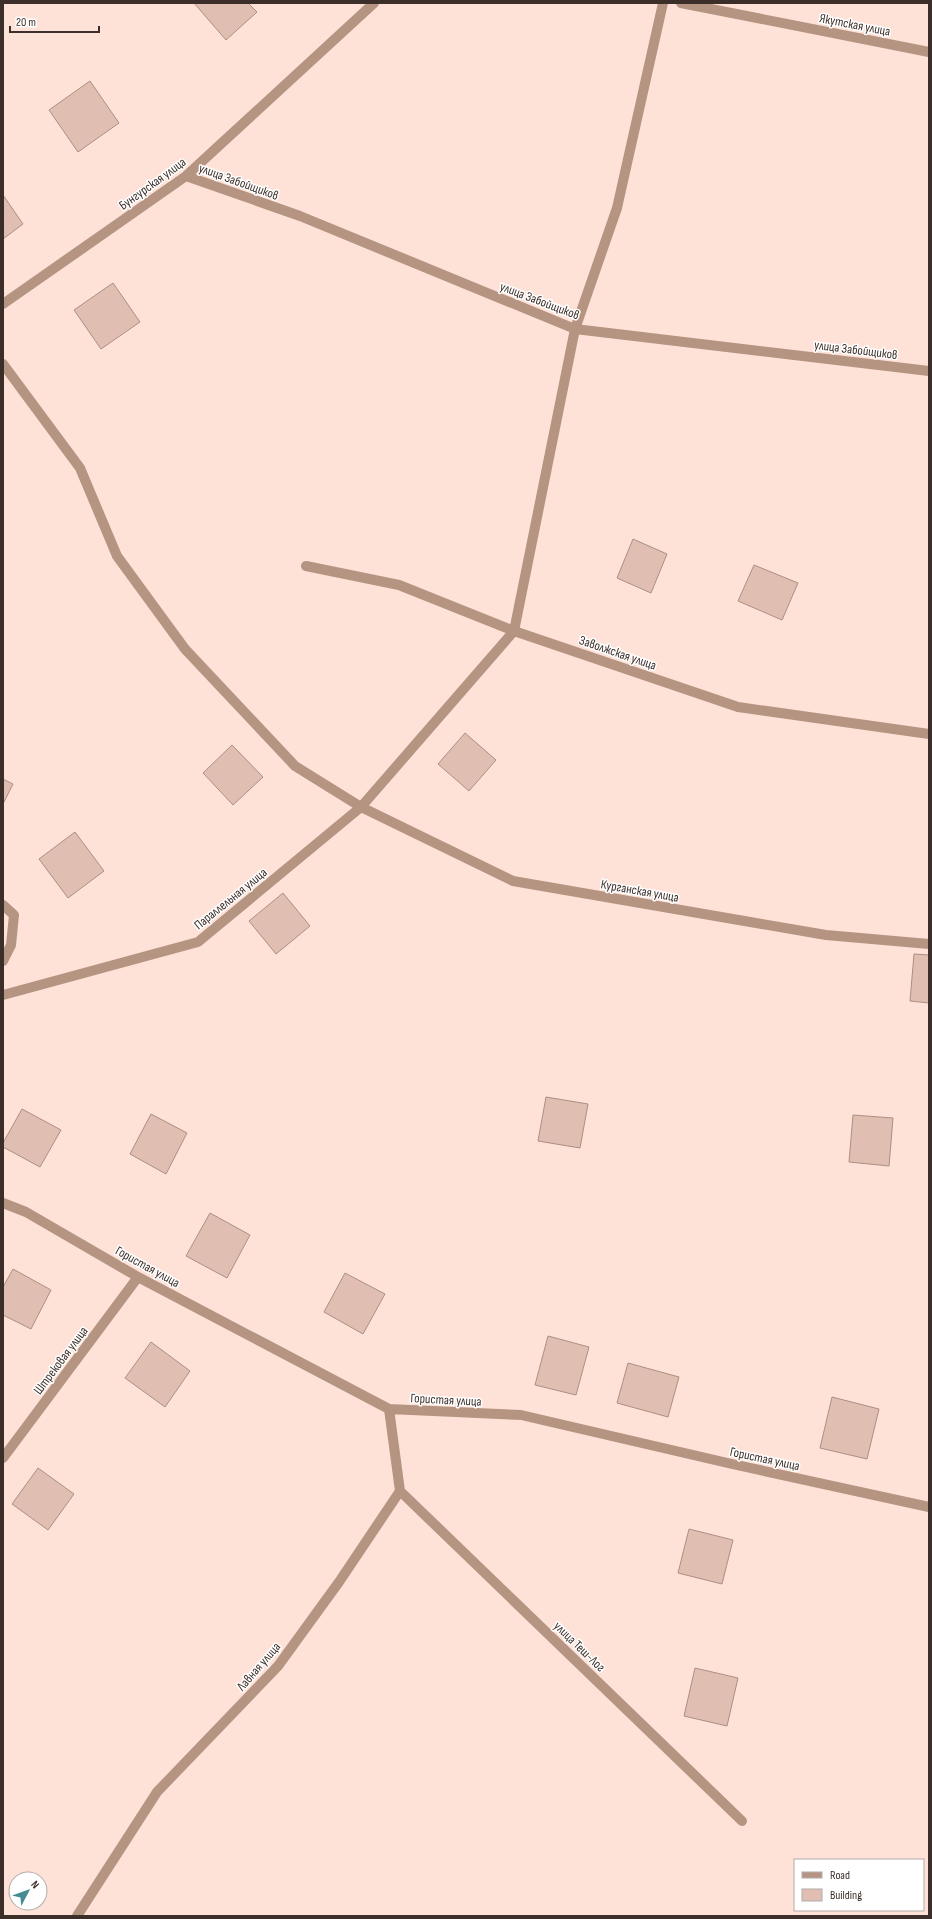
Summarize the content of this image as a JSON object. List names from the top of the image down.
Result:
{
  "streets": {
    "street": [
      "Якутская улица",
      "улица Забойщиков",
      "Бунгурская улица",
      "Заволжская улица",
      "Курганская улица",
      "Параллельная улица",
      "Гористая улица",
      "Штрековая улица",
      "улица Теш-Лог",
      "Лавная улица"
    ]
  },
  "crossings": [
    ["улица Забойщиков", "Бунгурская улица"],
    ["Заволжская улица", "Параллельная улица"],
    ["Курганская улица", "Параллельная улица"],
    ["Гористая улица", "Штрековая улица"],
    ["улица Теш-Лог", "Лавная улица"]
  ],
  "legend": ["Road", "Building"],
  "scale_bar": "20 m",
  "north": "top right"
}
